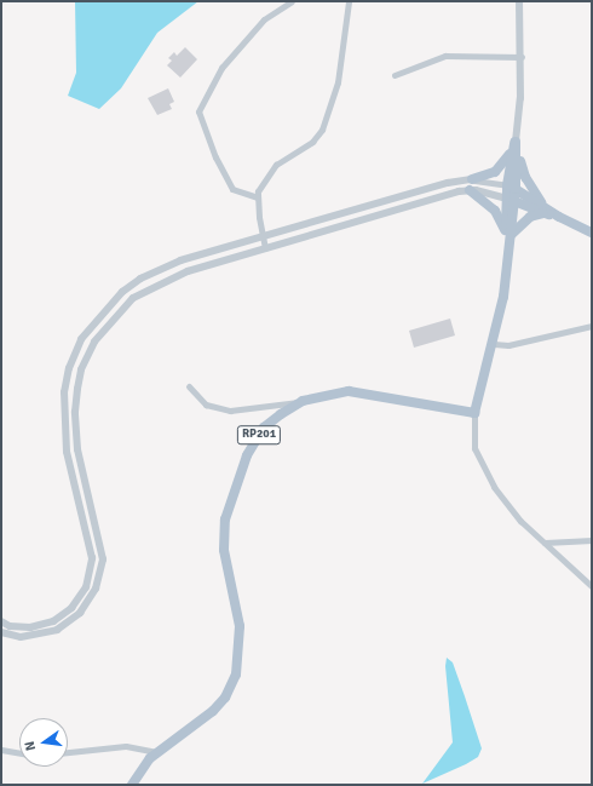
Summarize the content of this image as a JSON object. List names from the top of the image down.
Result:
{
  "streets": {
    "main road": ["RP201"]
  },
  "north": "left"
}
